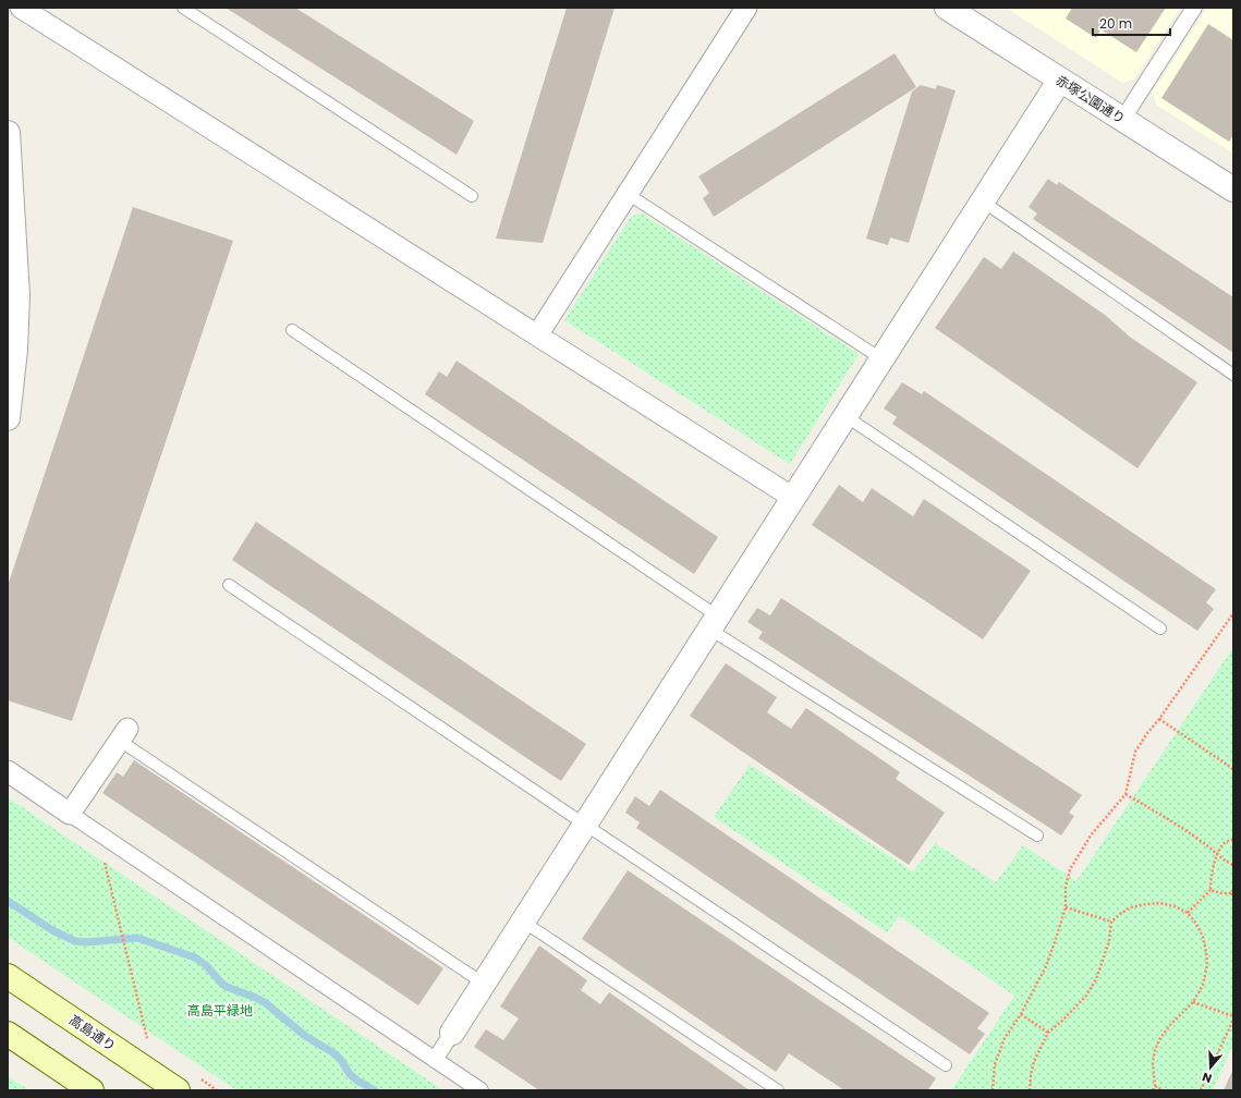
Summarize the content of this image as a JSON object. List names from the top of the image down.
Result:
{
  "streets": {
    "main road": ["高島通り"],
    "street": ["赤塚公園通り"]
  },
  "parks": ["高島平緑地"],
  "scale_bar": "20 m",
  "north": "bottom"
}
